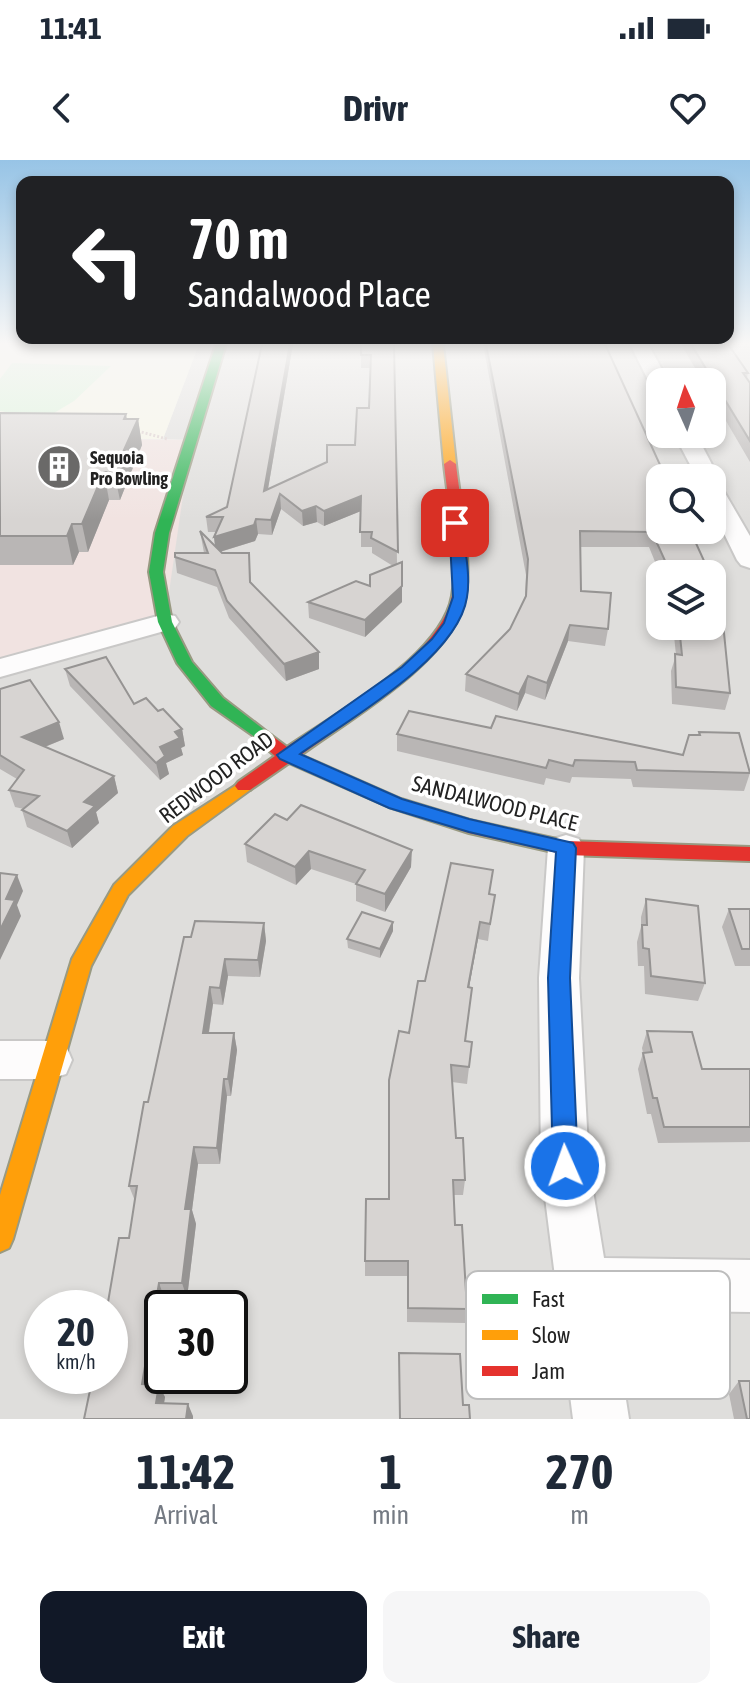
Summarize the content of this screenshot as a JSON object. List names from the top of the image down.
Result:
{
  "streets": {
    "street": ["REDWOOD ROAD", "SANDALWOOD PLACE"]
  },
  "crossings": [
    ["REDWOOD ROAD", "SANDALWOOD PLACE"]
  ],
  "places": {
    "building": ["Sequoia Pro Bowling"]
  },
  "legend": ["Fast", "Slow", "Jam"],
  "north": "top",
  "page": {
    "status": "11:41",
    "header": "Drivr",
    "turn": ["70 m", "Sandalwood Place"],
    "speed": "20 km/h",
    "limit": "30",
    "eta": [
      "11:42",
      "Arrival",
      "1",
      "min",
      "270",
      "m"
    ],
    "buttons": ["Exit", "Share"]
  }
}
